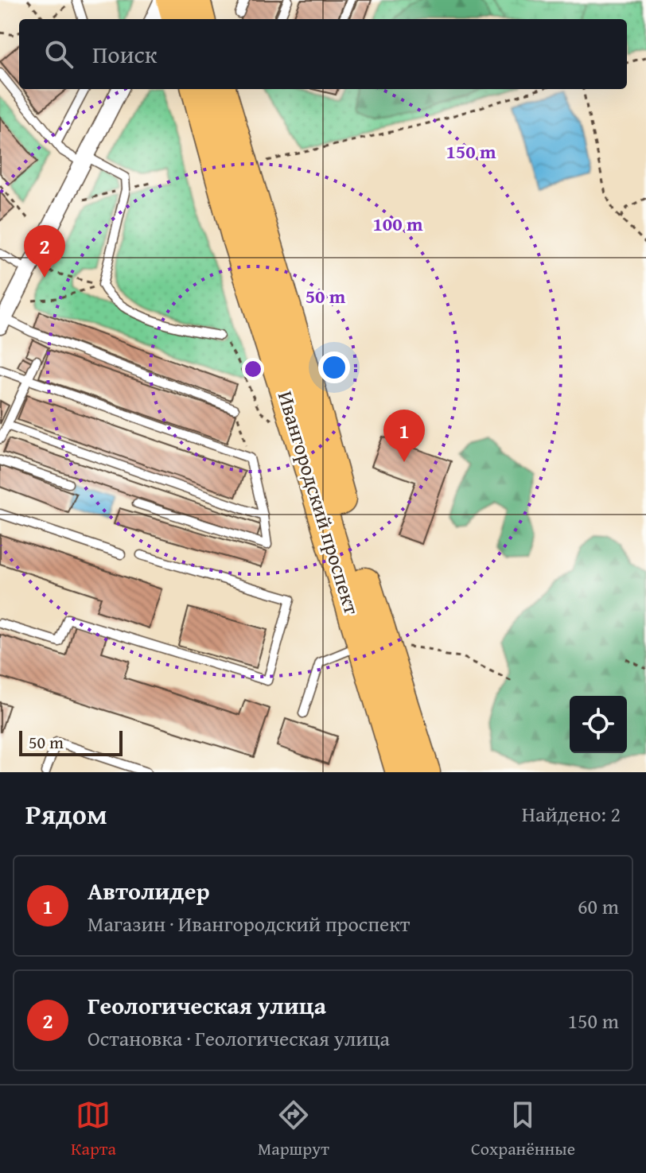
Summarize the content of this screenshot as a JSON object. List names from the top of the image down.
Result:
{
  "streets": {
    "highway": ["Ивангородский проспект"]
  },
  "scale_bar": "50 m",
  "page": {
    "search": "Поиск",
    "pins": ["2", "1"],
    "scale": "50 m",
    "heading": ["Рядом", "Найдено: 2"],
    "list": [
      {
        "mark": "1",
        "name": "Автолидер",
        "note": "Магазин · Ивангородский проспект",
        "value": "60 m"
      },
      {
        "mark": "2",
        "name": "Геологическая улица",
        "note": "Остановка · Геологическая улица",
        "value": "150 m"
      }
    ],
    "nav": ["Карта", "Маршрут", "Сохранённые"]
  },
  "rings": ["150 m", "100 m", "50 m"]
}
